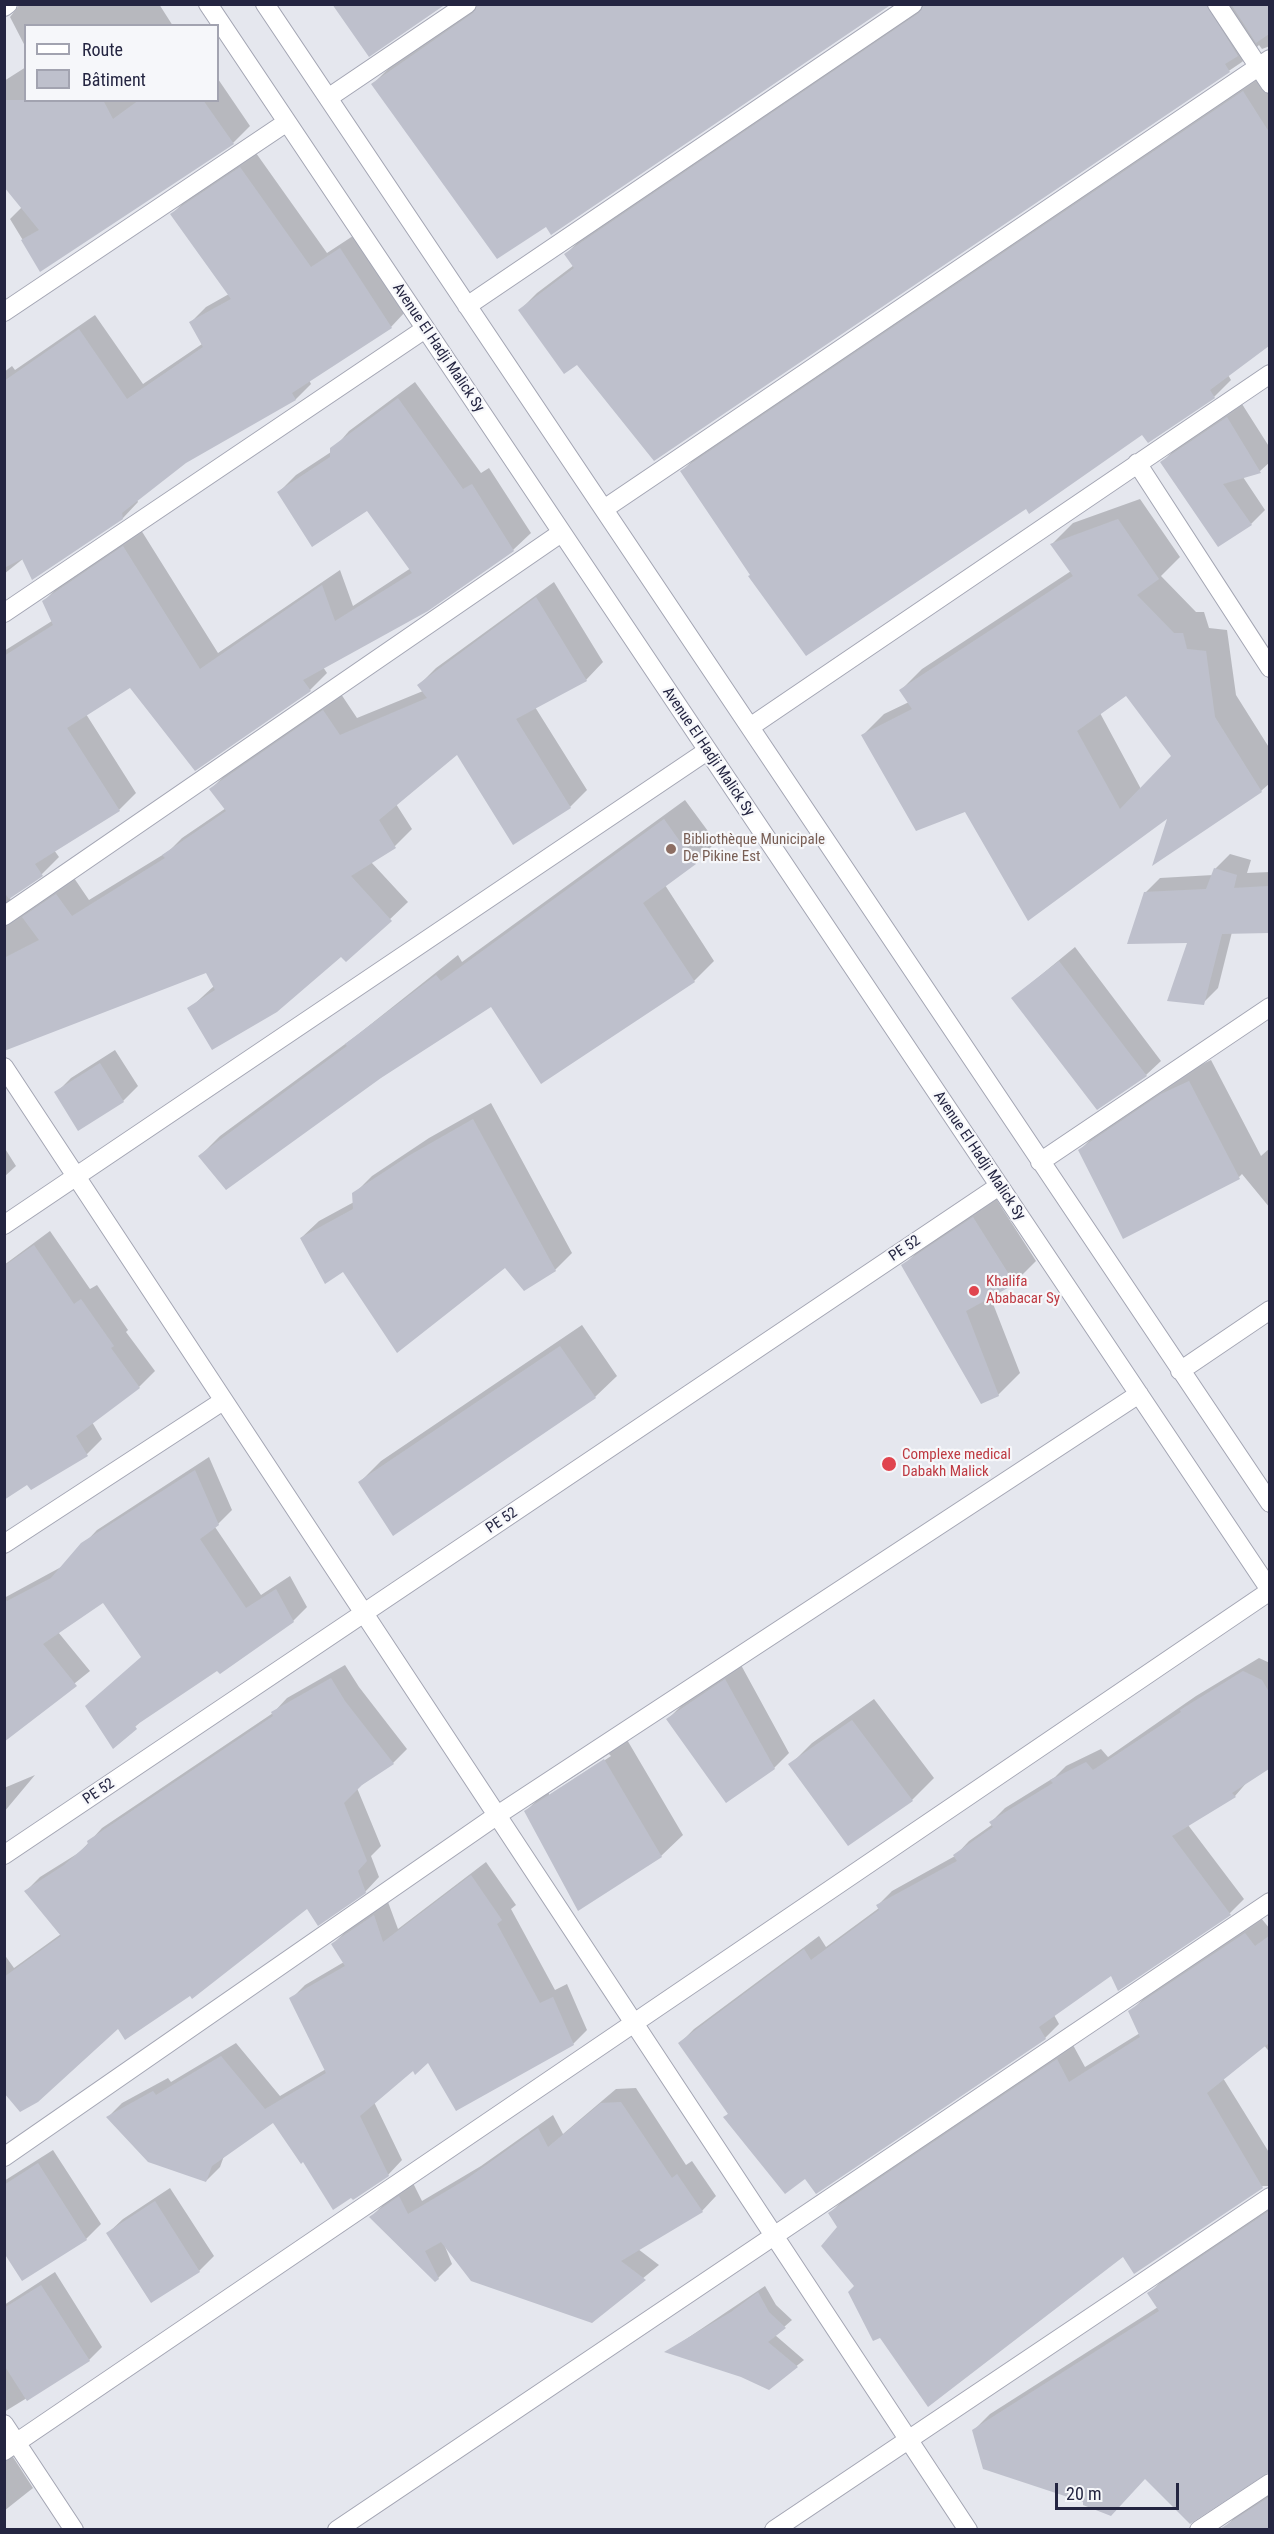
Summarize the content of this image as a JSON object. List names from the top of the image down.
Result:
{
  "streets": {
    "street": ["Avenue El Hadji Malick Sy", "PE 52"]
  },
  "crossings": [
    ["Avenue El Hadji Malick Sy", "PE 52"]
  ],
  "places": ["Bibliothèque Municipale De Pikine Est", "Khalifa Ababacar Sy", "Complexe medical Dabakh Malick"],
  "legend": ["Route", "Bâtiment"],
  "scale_bar": "20 m"
}
